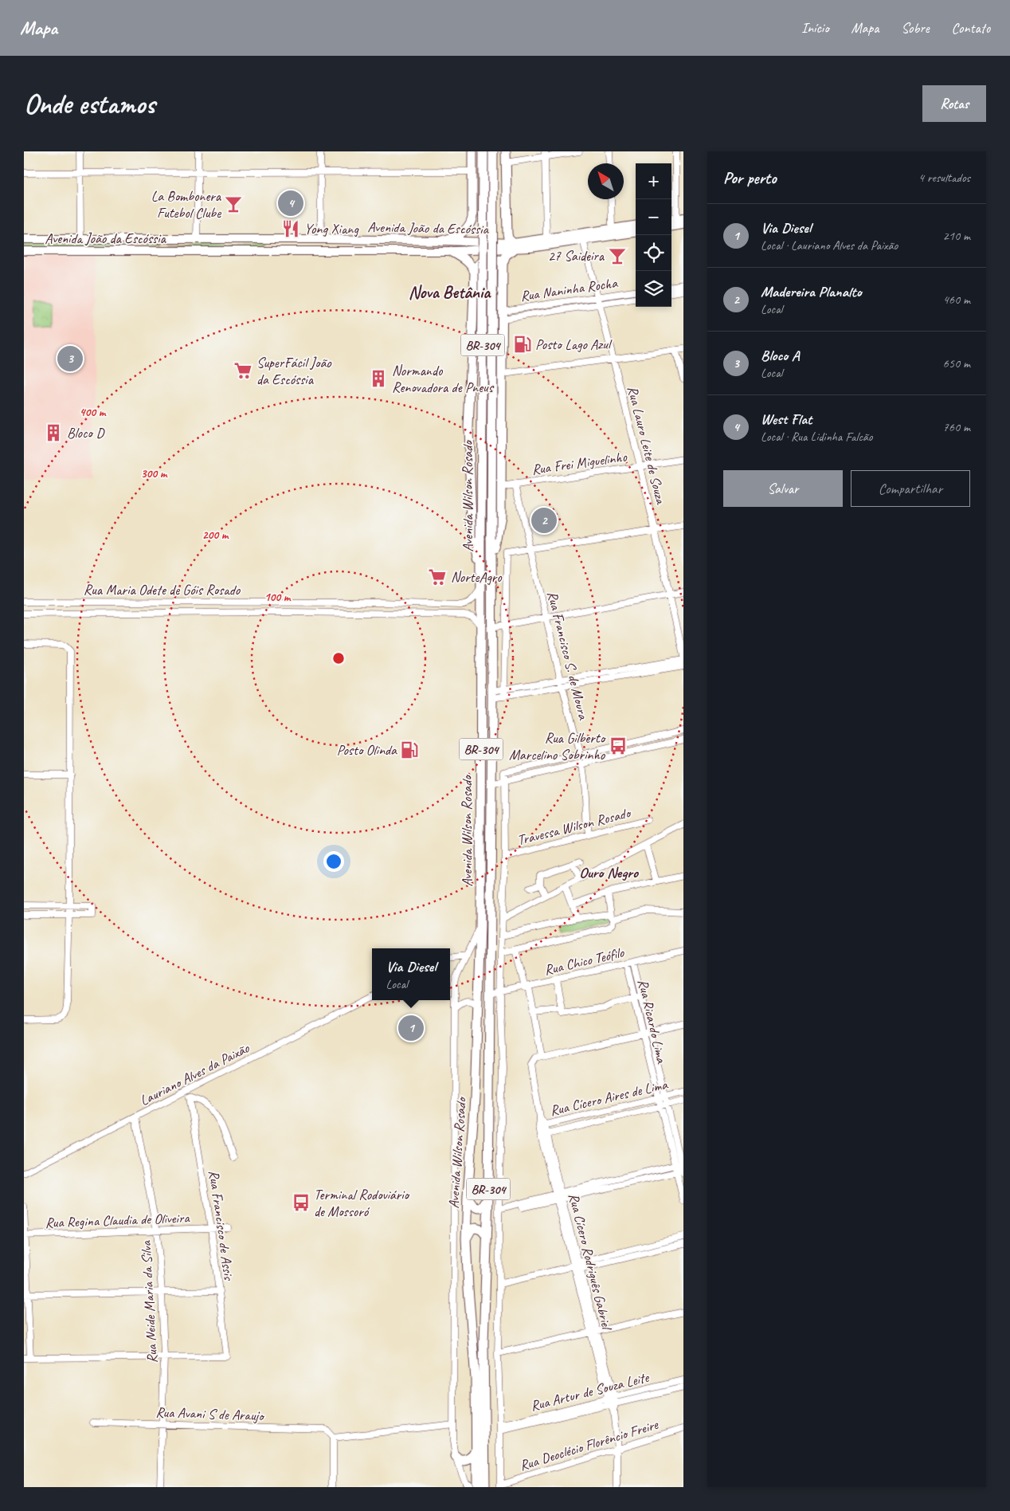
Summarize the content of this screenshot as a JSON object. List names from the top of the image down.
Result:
{
  "streets": {
    "highway": ["BR-304", "Avenida Wilson Rosado"],
    "main road": ["Avenida João da Escóssia"],
    "street": [
      "Rua Naninha Rocha",
      "Rua Lauro Leite de Souza",
      "Rua Frei Miguelinho",
      "Rua Maria Odete de Góis Rosado",
      "Rua Francisco S. de Moura",
      "Travessa Wilson Rosado",
      "Rua Chico Teófilo",
      "Rua Ricardo Lima",
      "Lauriano Alves da Paixão",
      "Rua Cícero Aires de Lima",
      "Rua Regina Claudia de Oliveira",
      "Rua Francisco de Assis",
      "Rua Cícero Rodriguês Gabriel",
      "Rua Neide Maria da Silva",
      "Rua Artur de Souza Leite",
      "Rua Avani S de Araujo",
      "Rua Deoclécio Florêncio Freire"
    ]
  },
  "crossings": [
    ["Avenida João da Escóssia", "Rua Lauro Leite de Souza"],
    ["Rua Naninha Rocha", "Rua Lauro Leite de Souza"],
    ["Rua Lauro Leite de Souza", "Rua Frei Miguelinho"],
    ["Rua Frei Miguelinho", "Rua Francisco S. de Moura"],
    ["Avenida Wilson Rosado", "Rua Maria Odete de Góis Rosado"],
    ["Avenida Wilson Rosado", "Rua Chico Teófilo"],
    ["Rua Chico Teófilo", "Rua Ricardo Lima"],
    ["Rua Ricardo Lima", "Rua Cícero Aires de Lima"],
    ["Lauriano Alves da Paixão", "Rua Neide Maria da Silva"],
    ["Rua Cícero Aires de Lima", "Rua Cícero Rodriguês Gabriel"],
    ["Rua Regina Claudia de Oliveira", "Rua Francisco de Assis"],
    ["Rua Regina Claudia de Oliveira", "Rua Neide Maria da Silva"],
    ["Rua Francisco de Assis", "Rua Neide Maria da Silva"],
    ["Rua Cícero Rodriguês Gabriel", "Rua Artur de Souza Leite"],
    ["Rua Cícero Rodriguês Gabriel", "Rua Deoclécio Florêncio Freire"],
    ["Rua Neide Maria da Silva", "Rua Avani S de Araujo"]
  ],
  "districts": ["Nova Betânia", "Ouro Negro"],
  "places": {
    "bar": ["La Bombonera Futebol Clube", "27 Saideira"],
    "restaurant": ["Yong Xiang"],
    "fuel station": ["Posto Lago Azul", "Posto Olinda"],
    "supermarket": ["SuperFácil João da Escóssia", "NorteAgro"],
    "building": ["Normando Renovadora de Pneus", "Bloco D"],
    "bus stop": ["Rua Gilberto Marcelino Sobrinho", "Terminal Rodoviário de Mossoró"]
  },
  "north": "top left",
  "page": {
    "header": "Mapa",
    "nav": [
      "Início",
      "Mapa",
      "Sobre",
      "Contato"
    ],
    "buttons": [
      "Rotas",
      ["Salvar", "Compartilhar"]
    ],
    "title": "Onde estamos",
    "heading": ["Por perto", "4 resultados"],
    "map_buttons": ["+", "−"],
    "pins": [
      "4",
      "3",
      "2",
      "1"
    ],
    "list": [
      {
        "mark": "1",
        "name": "Via Diesel",
        "note": "Local · Lauriano Alves da Paixão",
        "value": "210 m"
      },
      {
        "mark": "2",
        "name": "Madereira Planalto",
        "note": "Local",
        "value": "460 m"
      },
      {
        "mark": "3",
        "name": "Bloco A",
        "note": "Local",
        "value": "650 m"
      },
      {
        "mark": "4",
        "name": "West Flat",
        "note": "Local · Rua Lidinha Falcão",
        "value": "760 m"
      }
    ],
    "popup": ["Via Diesel", "Local"]
  },
  "rings": [
    "400 m",
    "300 m",
    "200 m",
    "100 m"
  ]
}
